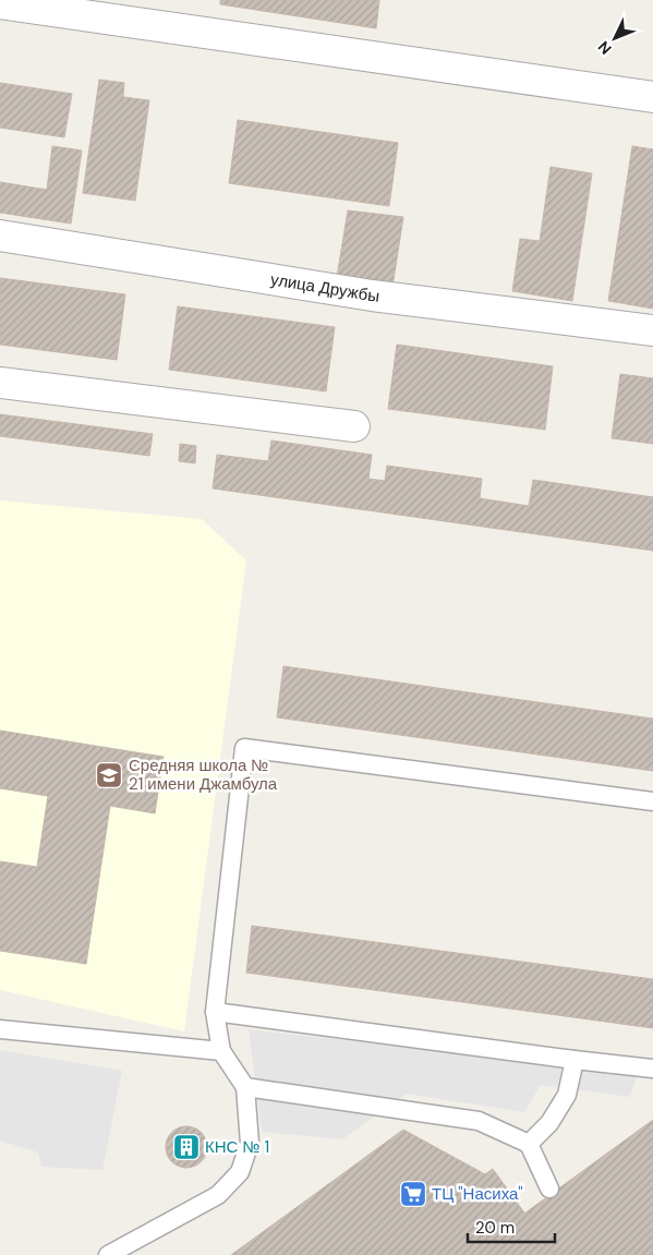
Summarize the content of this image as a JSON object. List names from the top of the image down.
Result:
{
  "streets": {
    "street": ["улица Дружбы"]
  },
  "places": {
    "school or university": ["Средняя школа № 21 имени Джамбула"],
    "building": ["КНС № 1"],
    "supermarket": ["ТЦ \"Насиха\""]
  },
  "scale_bar": "20 m",
  "north": "bottom left"
}
